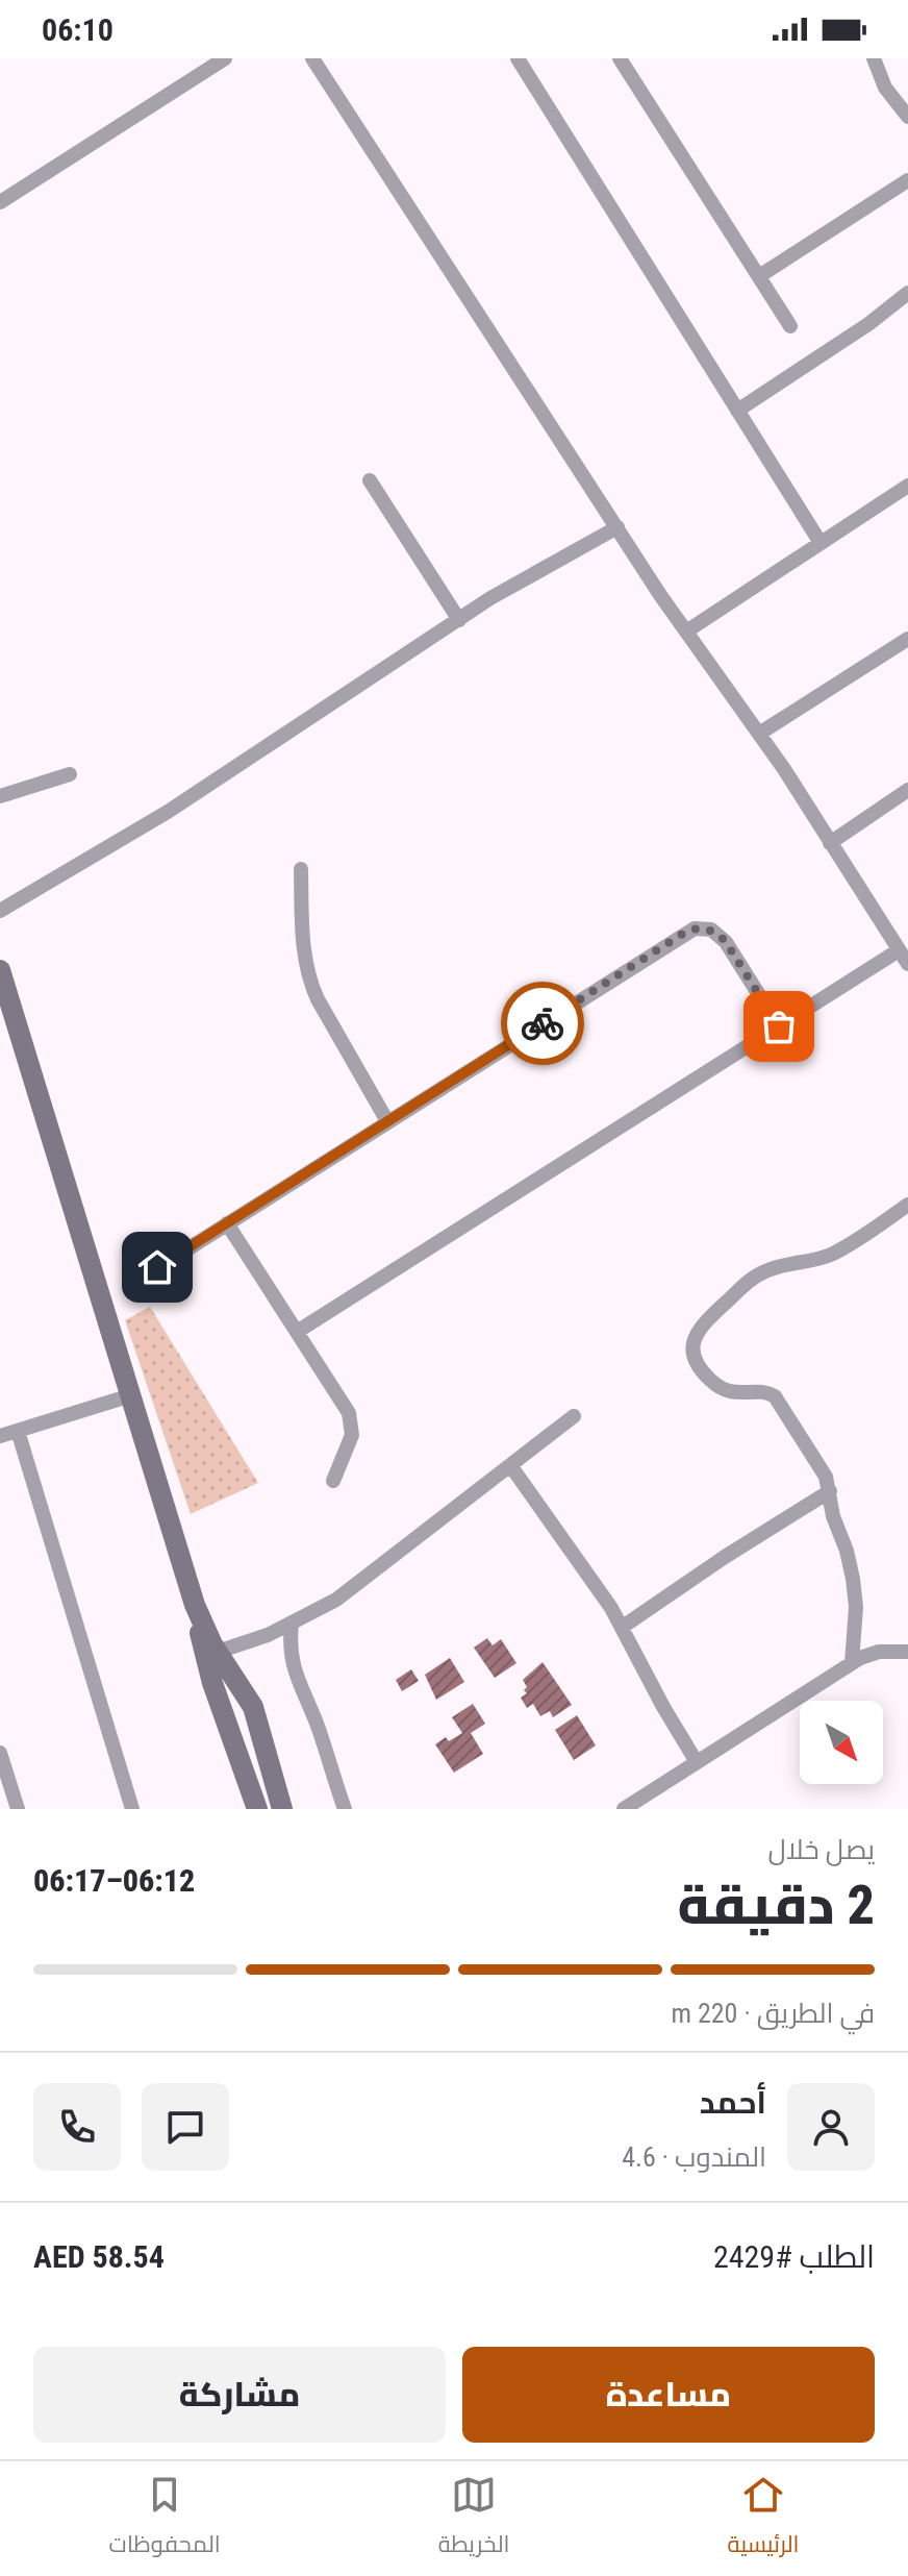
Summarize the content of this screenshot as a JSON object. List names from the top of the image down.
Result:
{
  "north": "bottom right",
  "page": {
    "status": "06:10",
    "heading": ["2 دقيقة", "يصل خلال", "06:12–06:17"],
    "panel": [
      "أحمد",
      "المندوب · 4.6",
      "الطلب #2429",
      "AED 58.54"
    ],
    "bar": "في الطريق · 220 m",
    "buttons": ["مساعدة", "مشاركة"],
    "tabs": ["الرئيسية", "الخريطة", "المحفوظات"]
  }
}
